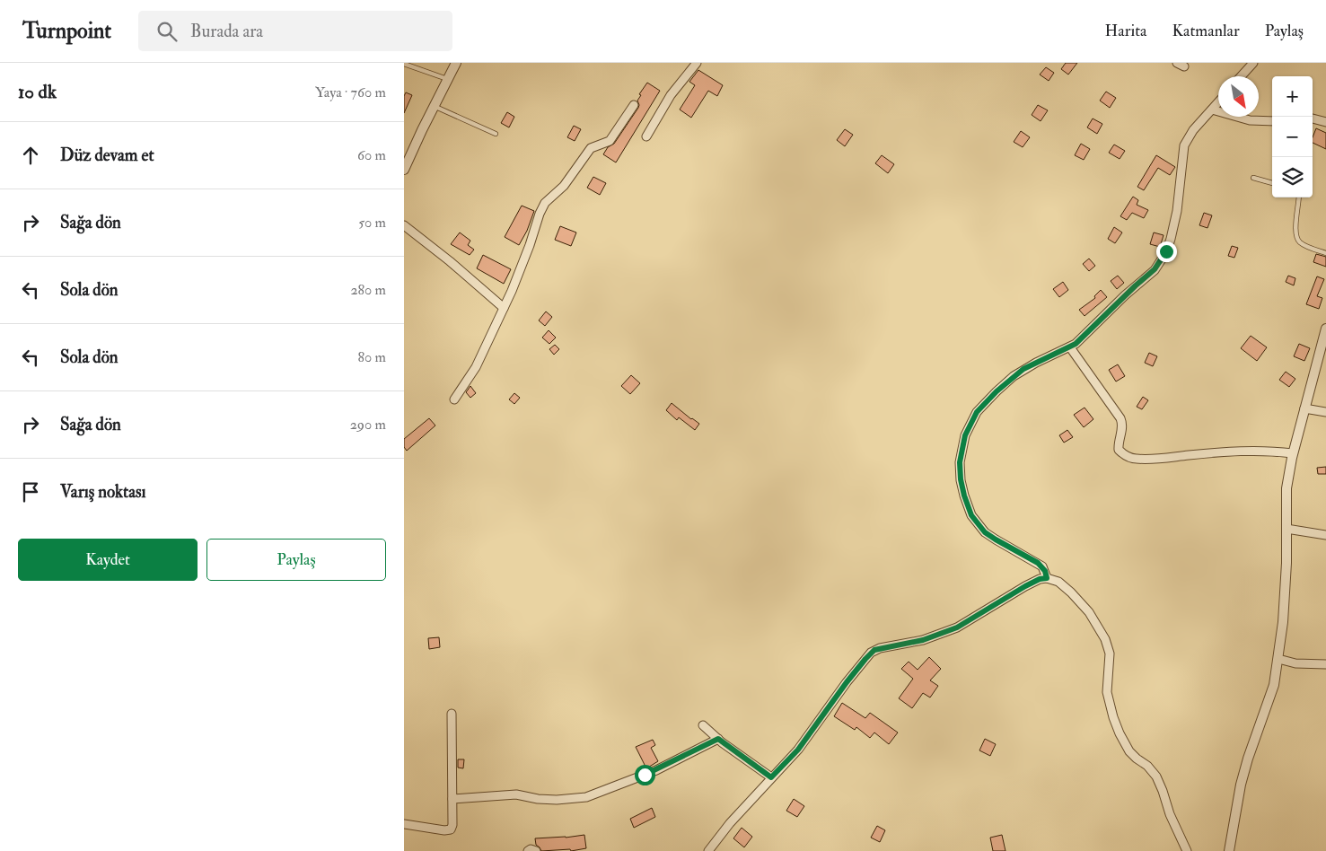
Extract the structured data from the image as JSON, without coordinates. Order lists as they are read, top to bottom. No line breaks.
{"north":"bottom right","page":{"header":"Turnpoint","search":"Burada ara","nav":["Harita","Katmanlar","Paylaş"],"heading":["10 dk","Yaya · 760 m"],"map_buttons":["+","−"],"list":[["Düz devam et","60 m"],["Sağa dön","50 m"],["Sola dön","280 m"],["Sola dön","80 m"],["Sağa dön","290 m"],"Varış noktası"],"buttons":["Kaydet","Paylaş"]}}
